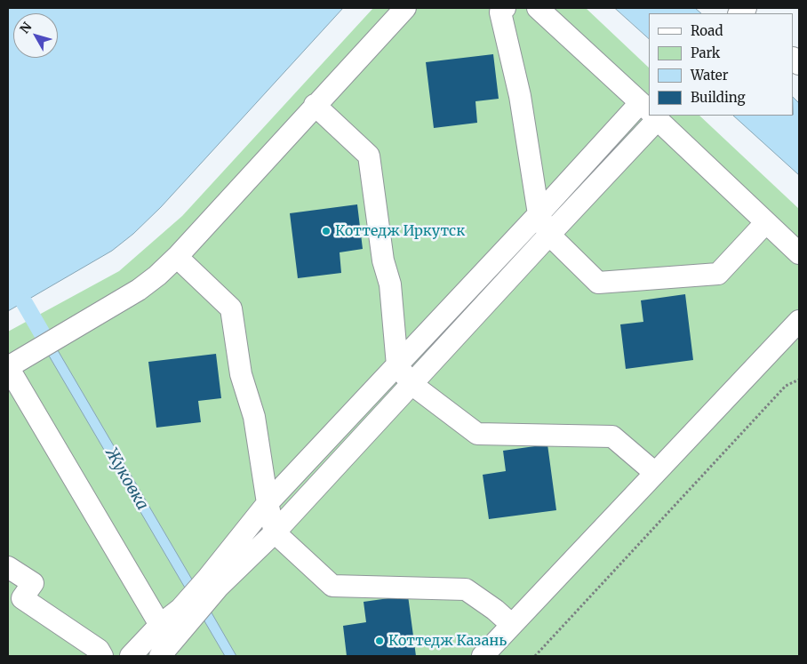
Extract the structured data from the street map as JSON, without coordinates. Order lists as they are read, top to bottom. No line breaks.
{"water":["Жуковка"],"places":["Коттедж Иркутск","Коттедж Казань"],"legend":["Road","Park","Water","Building"],"north":"top left"}
